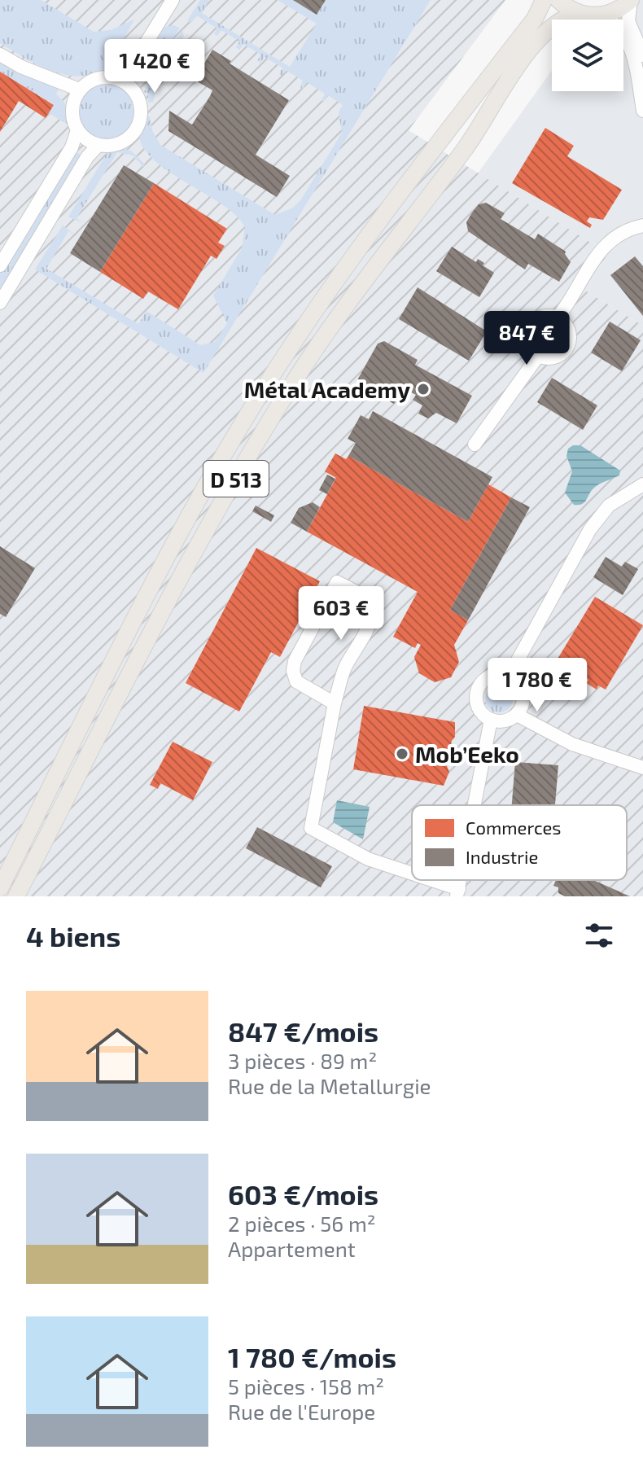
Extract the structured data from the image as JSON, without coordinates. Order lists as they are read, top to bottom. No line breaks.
{"streets":{"main road":["D 513"]},"places":["Métal Academy","Mob’Eeko"],"legend":["Commerces","Industrie"],"page":{"price":["1 420 €","847 €","603 €","1 780 €"],"heading":"4 biens","list":[{"name":"847 €/mois","note":"3 pièces · 89 m² · Rue de la Metallurgie"},{"name":"603 €/mois","note":"2 pièces · 56 m² · Appartement"},{"name":"1 780 €/mois","note":"5 pièces · 158 m² · Rue de l'Europe"}]}}
